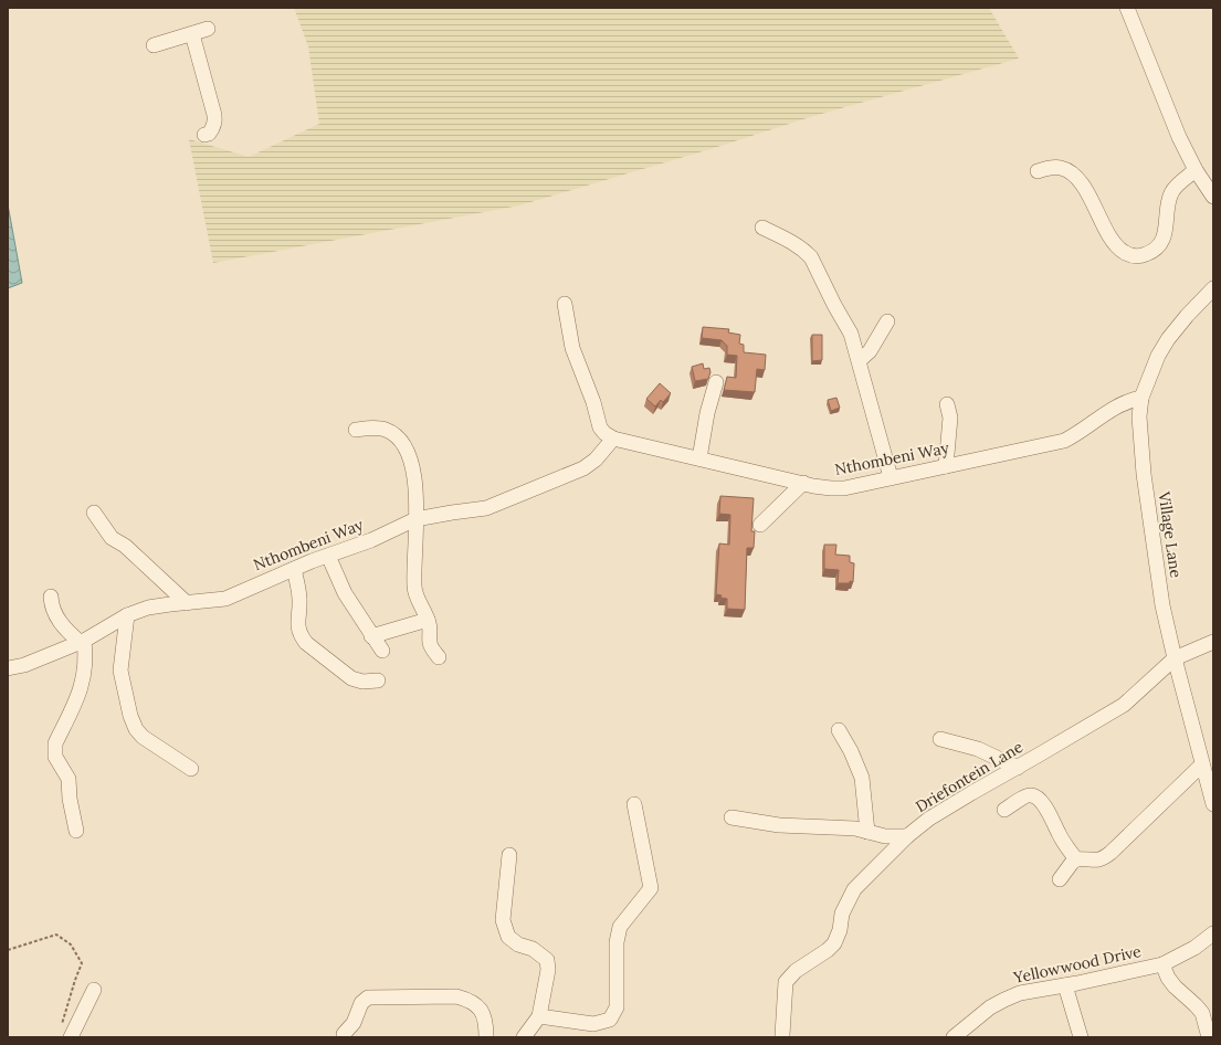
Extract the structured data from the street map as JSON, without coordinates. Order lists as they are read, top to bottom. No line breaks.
{"streets":{"street":["Nthombeni Way","Village Lane","Driefontein Lane","Yellowwood Drive"]},"crossings":[["Nthombeni Way","Village Lane"],["Village Lane","Driefontein Lane"]]}
